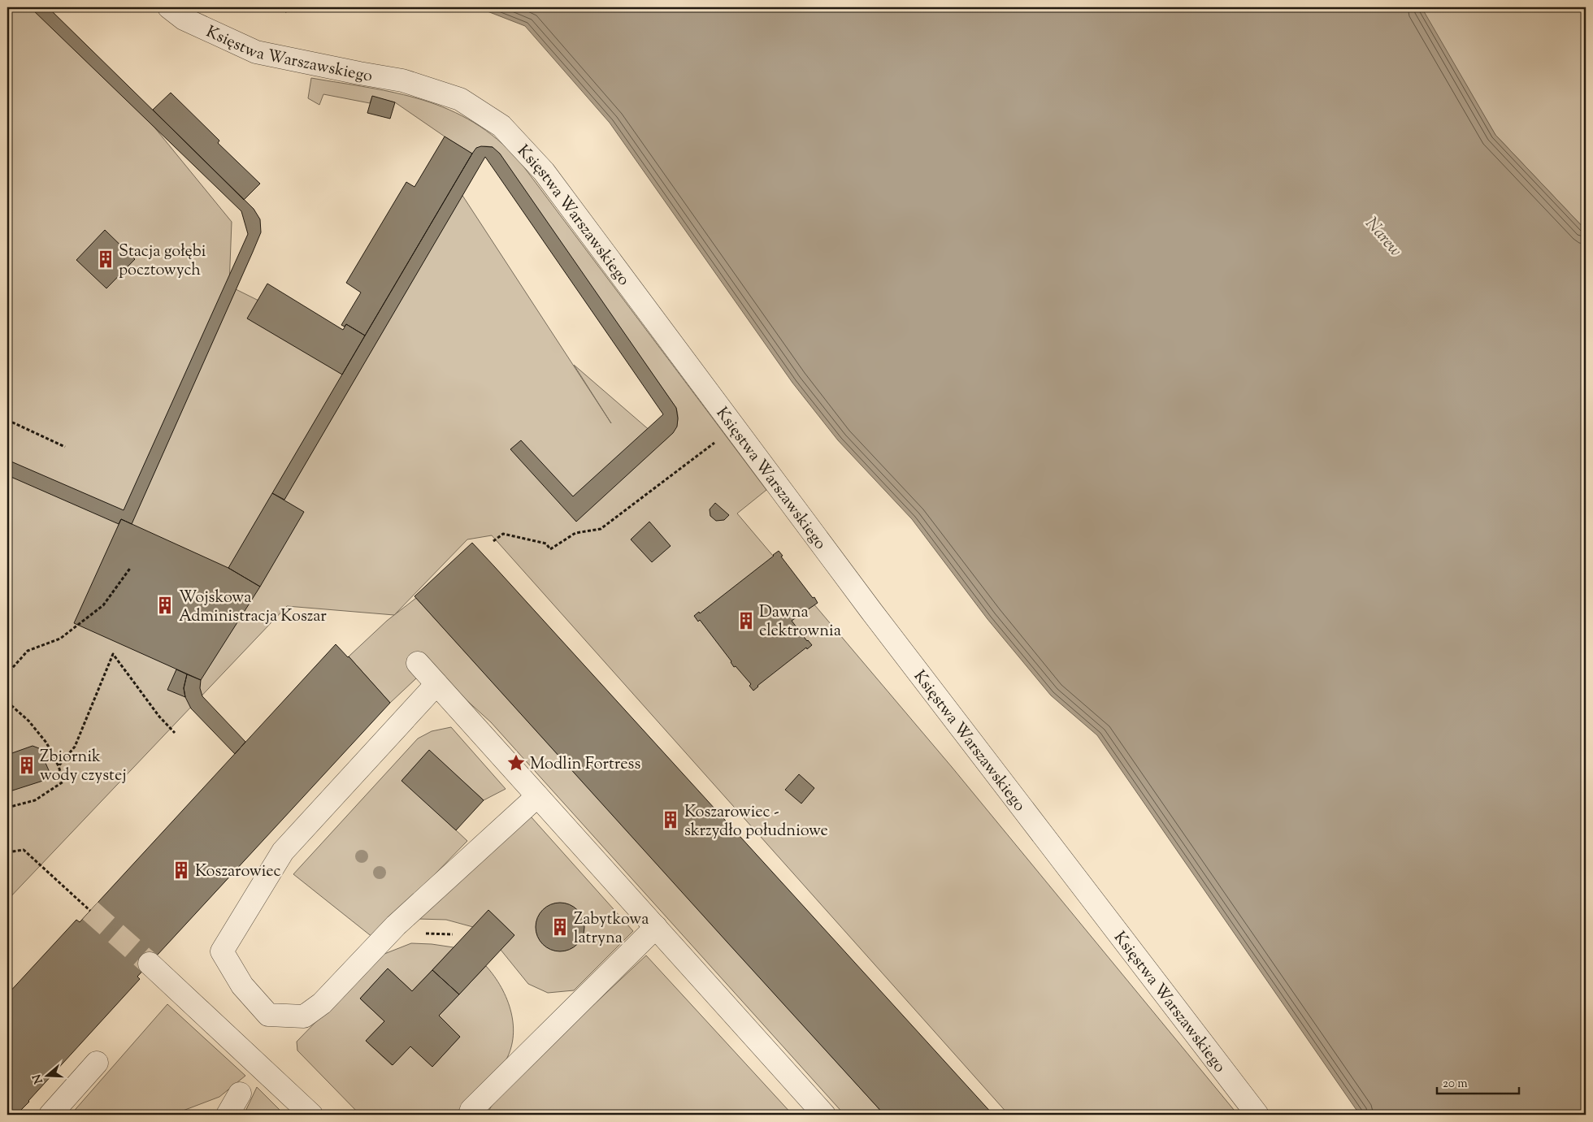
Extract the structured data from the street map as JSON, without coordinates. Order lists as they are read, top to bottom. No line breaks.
{"streets":{"street":["Księstwa Warszawskiego"]},"water":["Narew"],"places":{"building":["Stacja gołębi pocztowych","Wojskowa Administracja Koszar","Dawna elektrownia","Zbiornik wody czystej","Koszarowiec - skrzydło południowe","Koszarowiec","Zabytkowa latryna"],"place":["Modlin Fortress"]},"scale_bar":"20 m","north":"left"}
